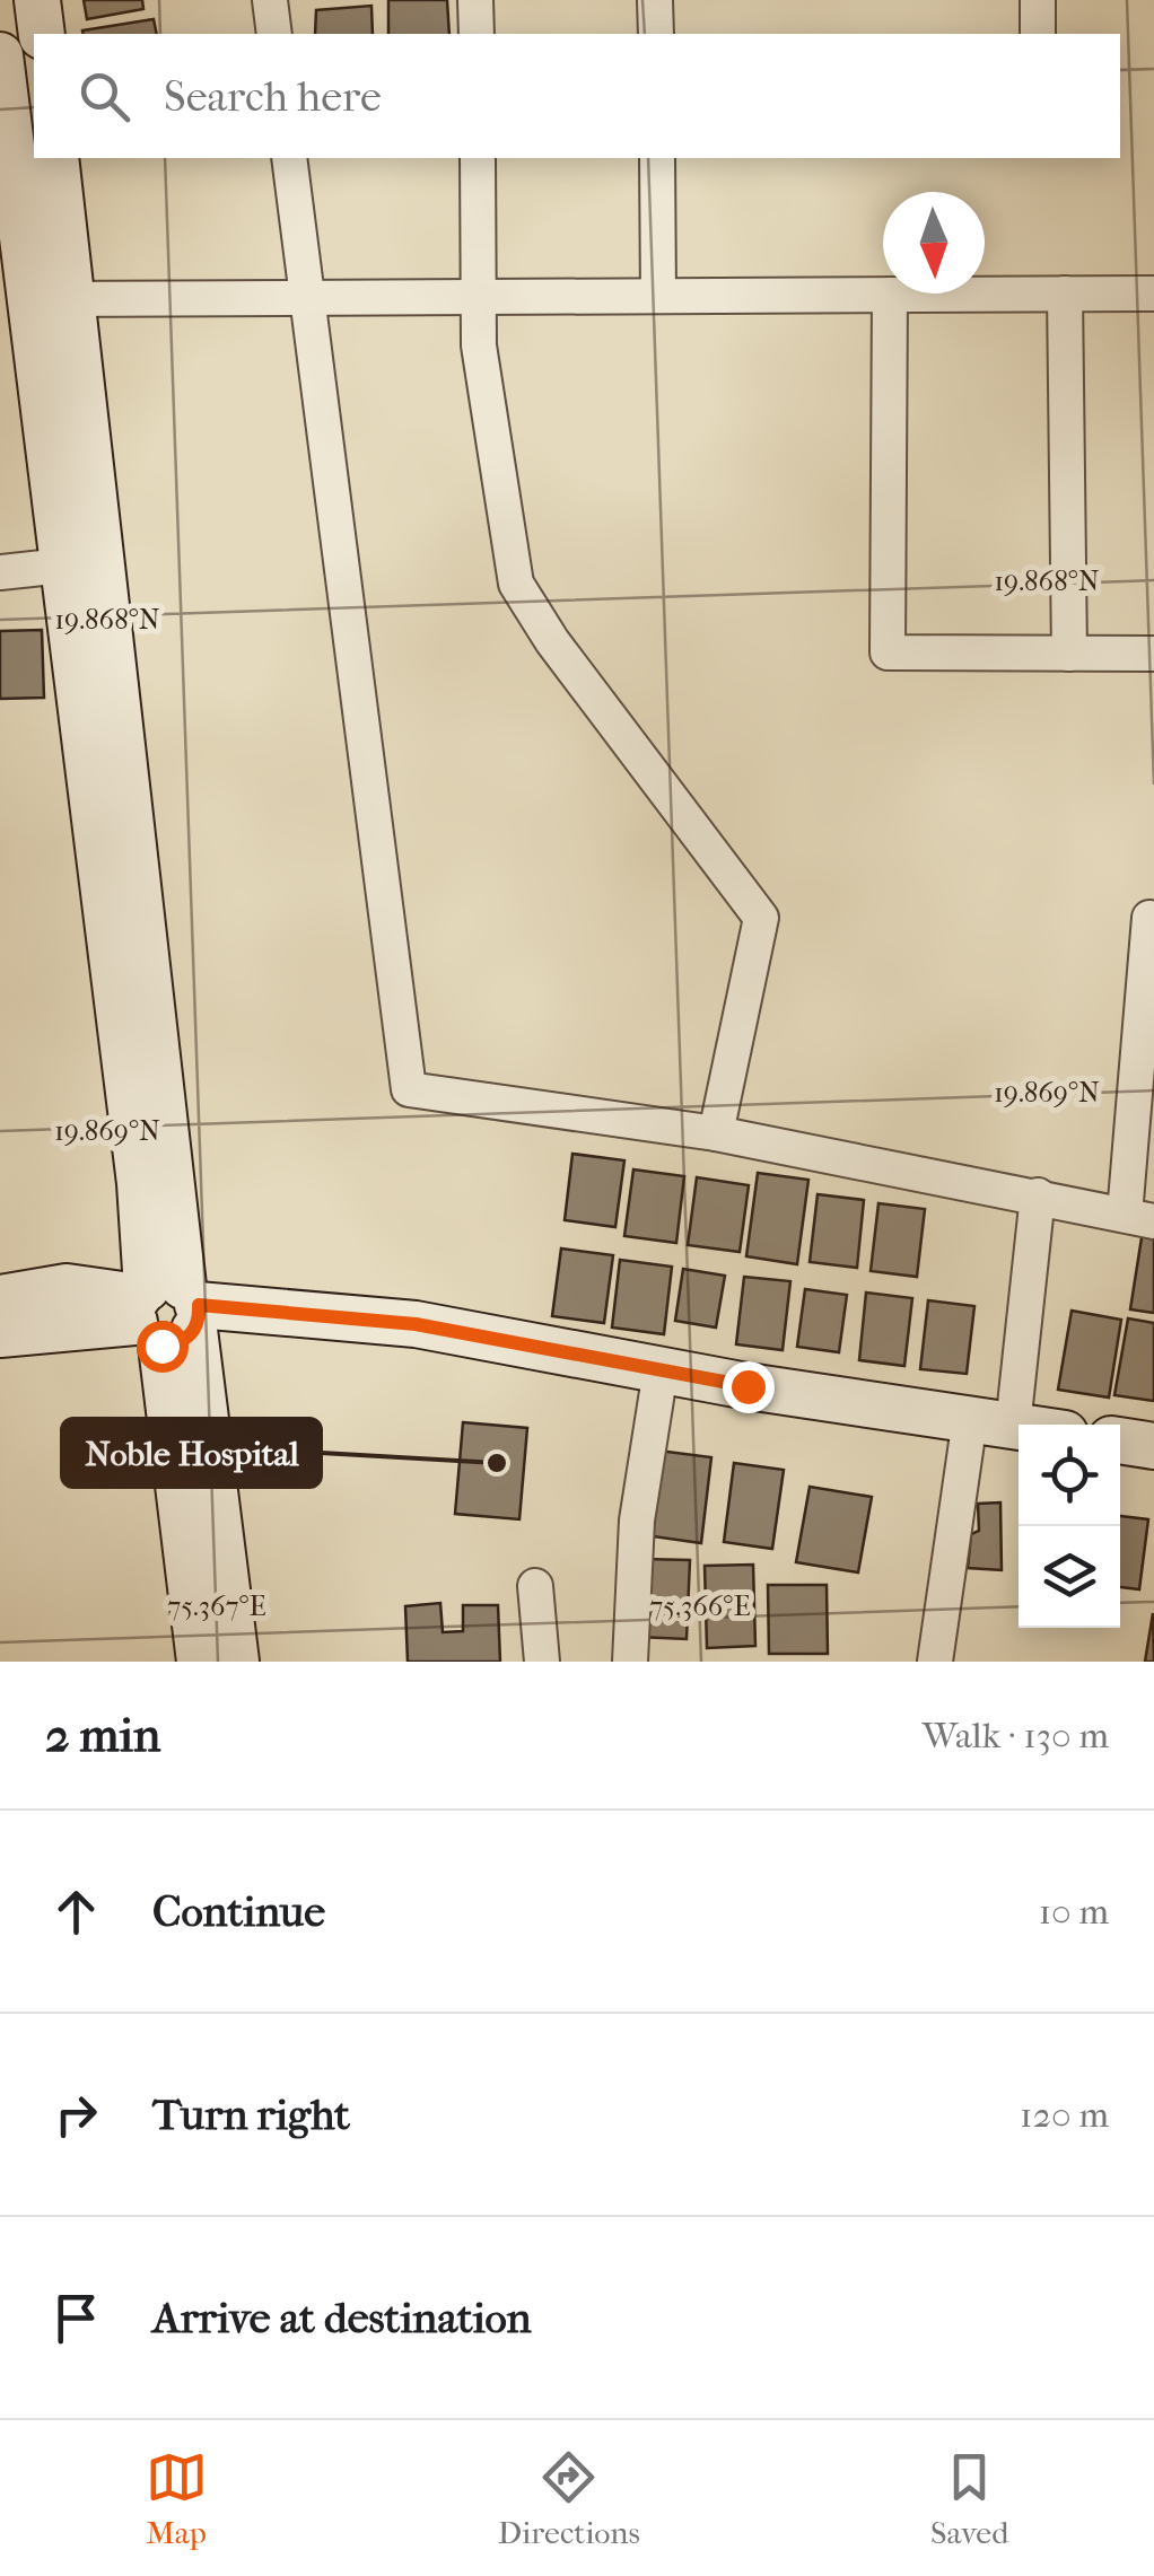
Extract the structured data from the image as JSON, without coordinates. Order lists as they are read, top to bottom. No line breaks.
{"places":["Noble Hospital"],"north":"bottom","page":{"search":"Search here","heading":["2 min","Walk · 130 m"],"list":[["Continue","10 m"],["Turn right","120 m"],"Arrive at destination"],"nav":["Map","Directions","Saved"]},"coordinates":["19.868°N","19.869°N","75.367°E","75.366°E"]}
